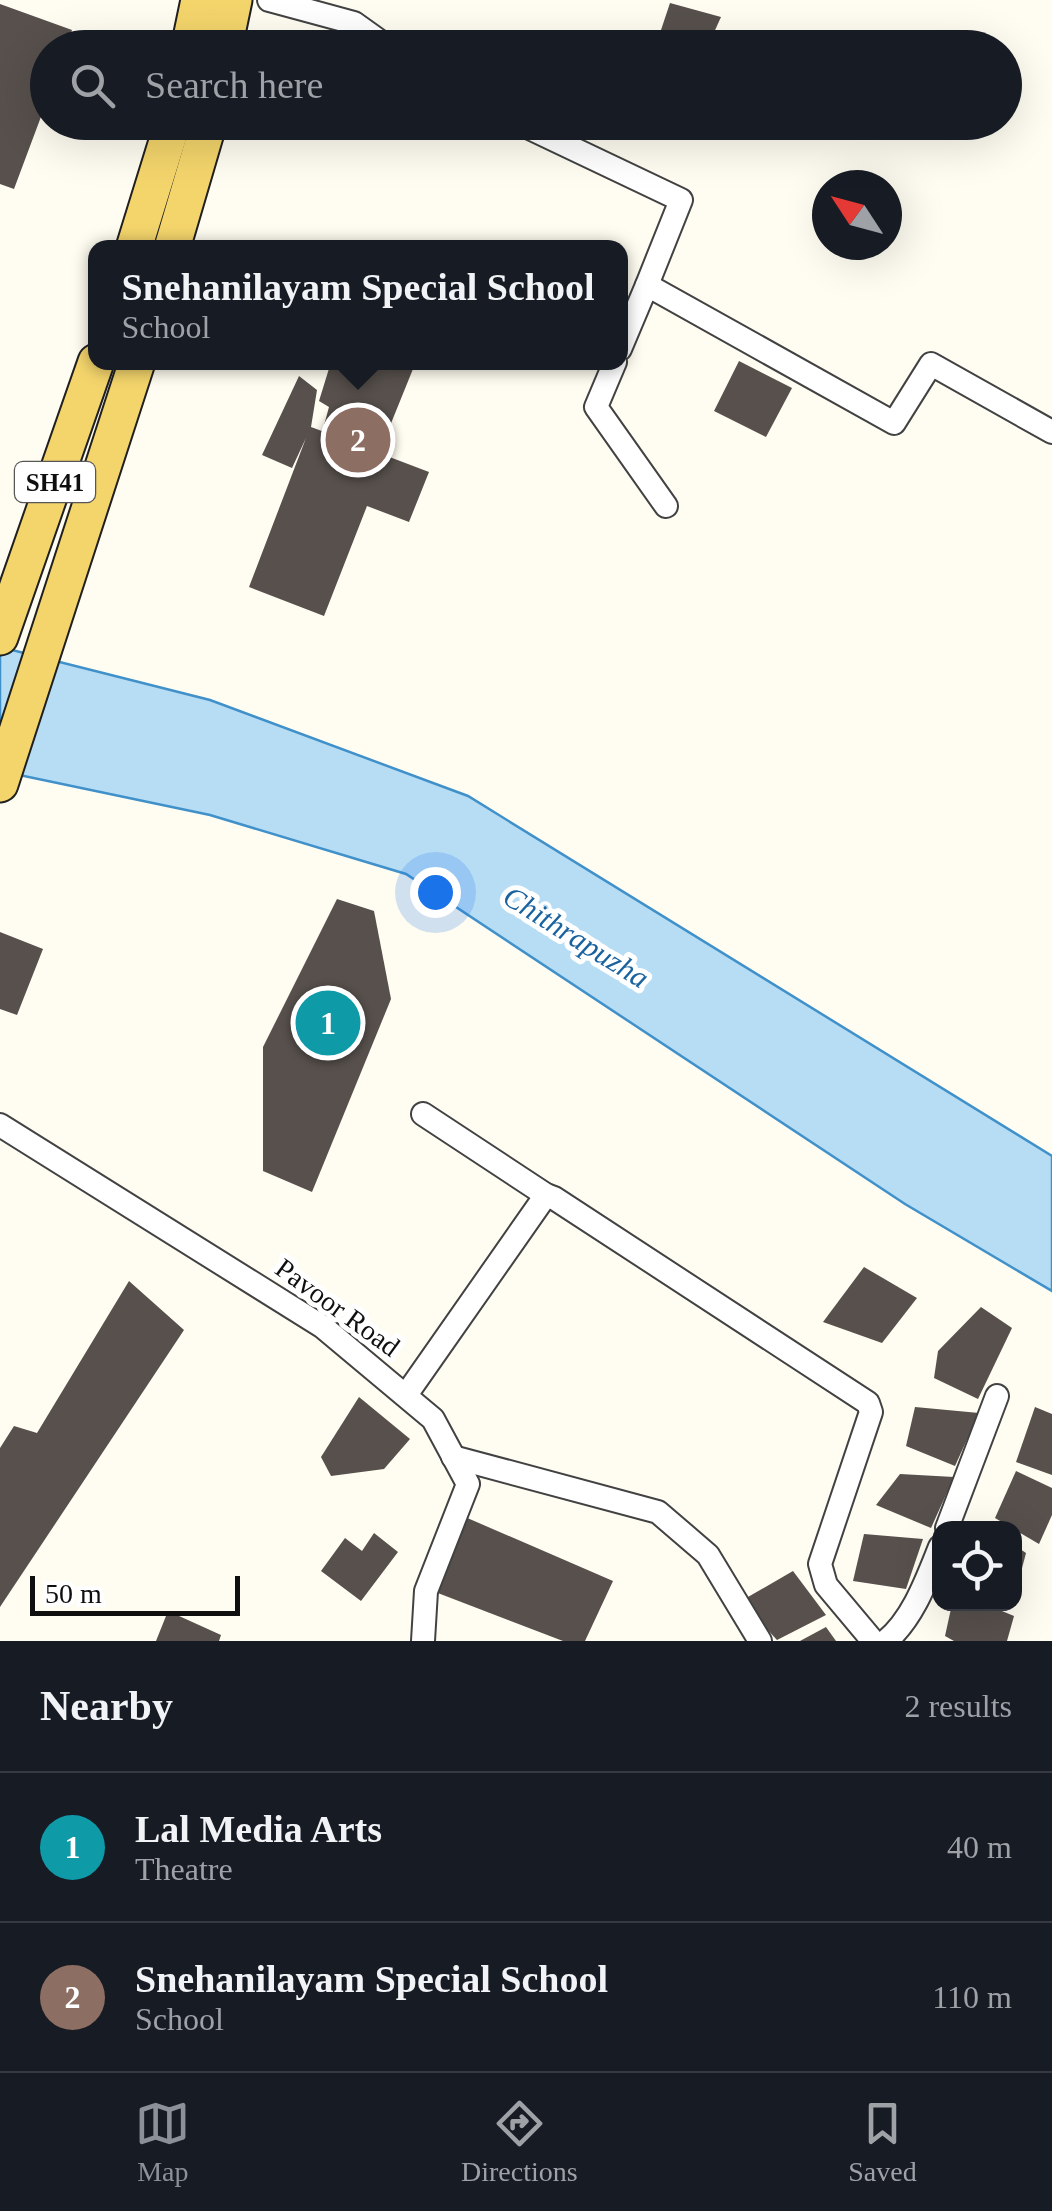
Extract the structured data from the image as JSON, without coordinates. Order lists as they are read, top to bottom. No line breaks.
{"streets":{"main road":["SH41"],"street":["Pavoor Road"]},"water":["Chithrapuzha"],"scale_bar":"50 m","north":"top left","page":{"search":"Search here","popup":["Snehanilayam Special School","School"],"pins":["2","1"],"scale":"50 m","heading":["Nearby","2 results"],"list":[{"mark":"1","name":"Lal Media Arts","note":"Theatre","value":"40 m"},{"mark":"2","name":"Snehanilayam Special School","note":"School","value":"110 m"}],"nav":["Map","Directions","Saved"]}}
